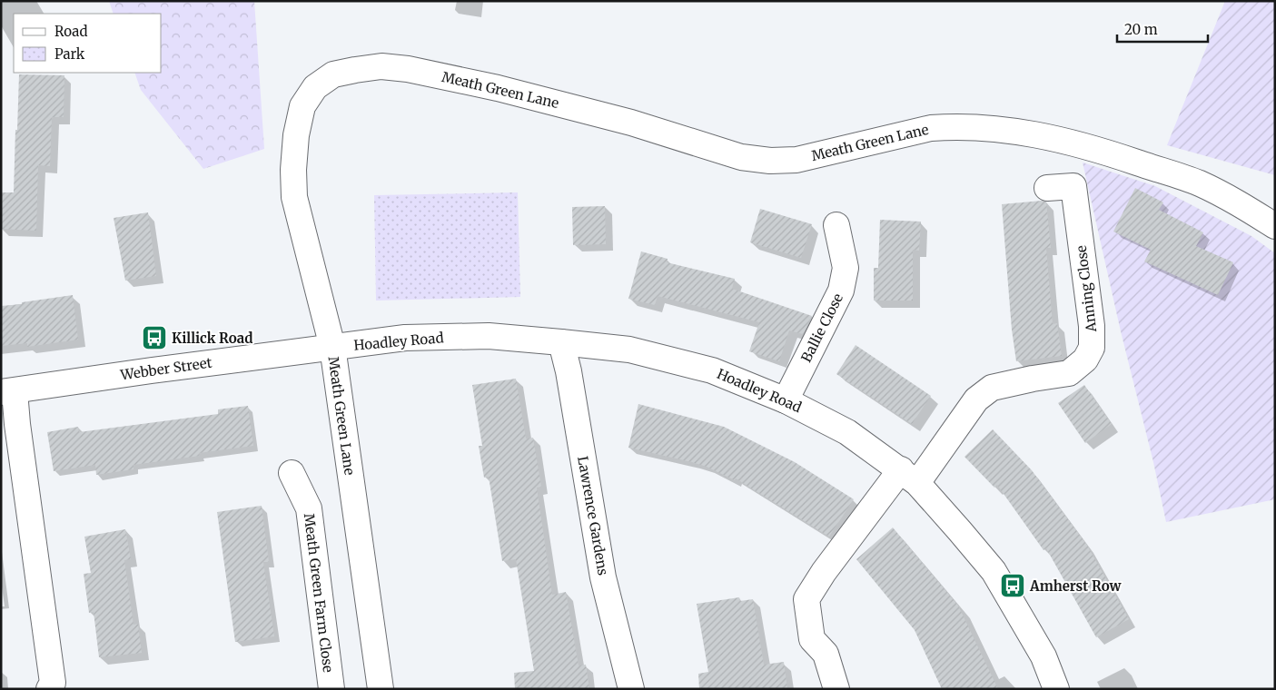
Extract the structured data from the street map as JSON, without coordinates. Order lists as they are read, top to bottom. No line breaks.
{"streets":{"street":["Meath Green Lane","Anning Close","Ballie Close","Hoadley Road","Webber Street","Lawrence Gardens","Meath Green Farm Close"]},"crossings":[["Meath Green Lane","Hoadley Road"],["Meath Green Lane","Webber Street"],["Anning Close","Hoadley Road"],["Ballie Close","Hoadley Road"],["Hoadley Road","Webber Street"],["Hoadley Road","Lawrence Gardens"]],"places":{"bus stop":["Killick Road","Amherst Row"]},"legend":["Road","Park"],"scale_bar":"20 m"}
